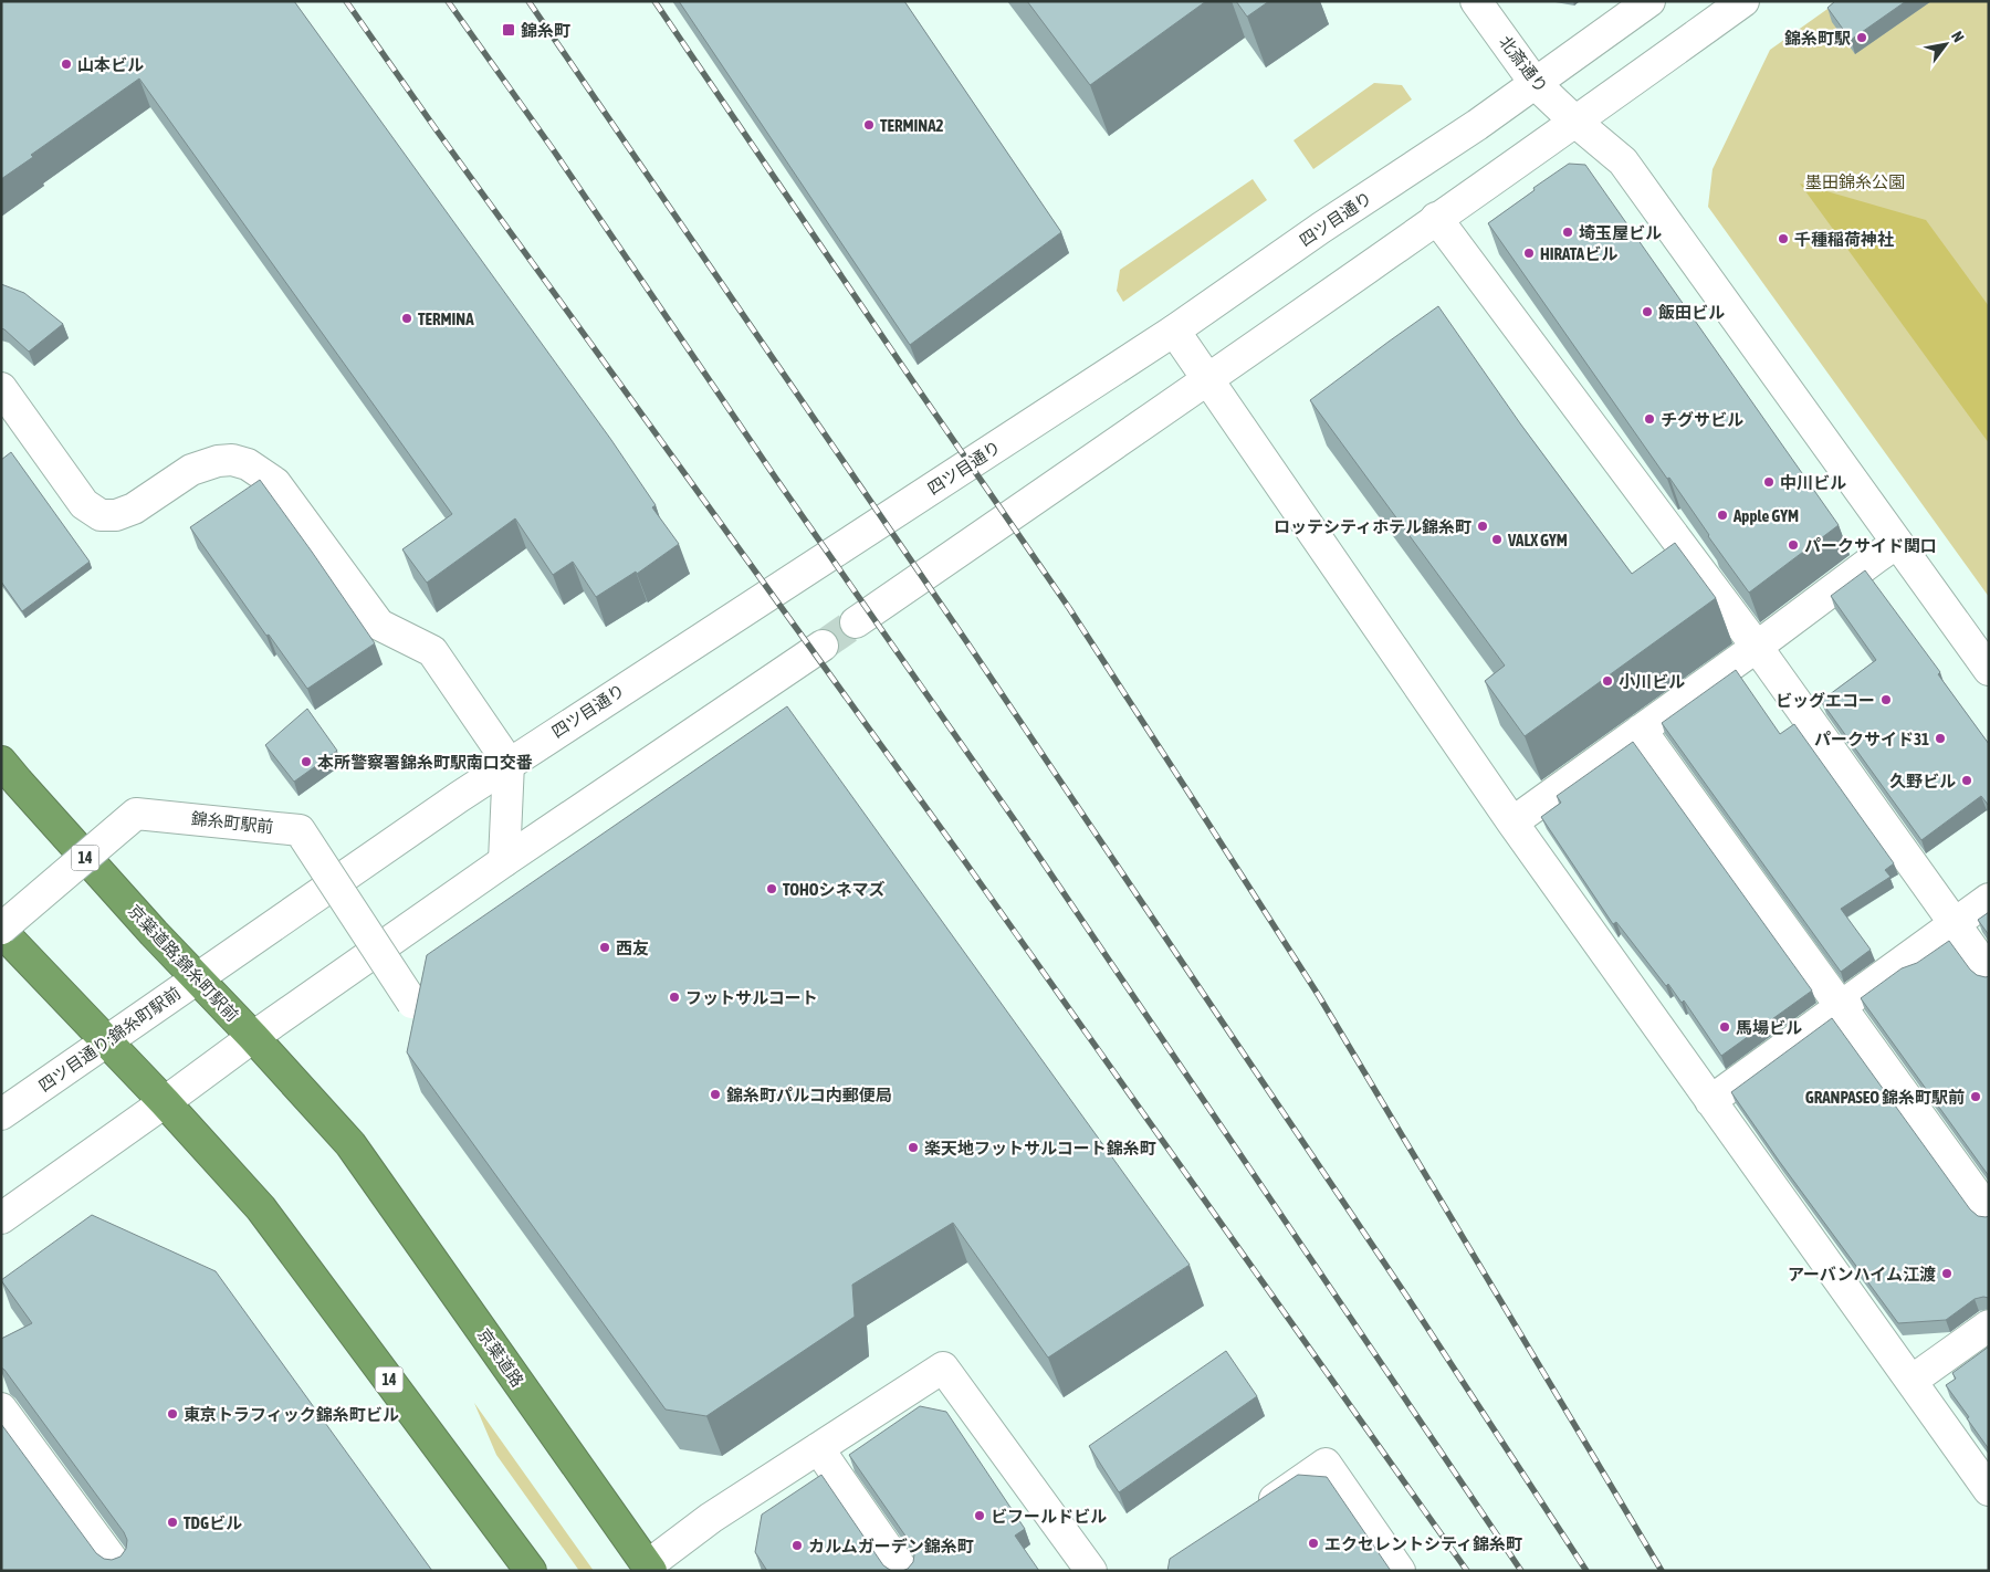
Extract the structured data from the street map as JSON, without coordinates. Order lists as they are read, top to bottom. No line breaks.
{"streets":{"highway":["14","京葉道路;錦糸町駅前","京葉道路"],"street":["北斎通り","四ツ目通り","錦糸町駅前","四ツ目通り;錦糸町駅前"]},"crossings":[["北斎通り","四ツ目通り"],["四ツ目通り","四ツ目通り;錦糸町駅前"],["錦糸町駅前","14"],["14","四ツ目通り;錦糸町駅前"],["京葉道路;錦糸町駅前","四ツ目通り;錦糸町駅前"],["京葉道路;錦糸町駅前","京葉道路"]],"parks":["墨田錦糸公園"],"places":{"transit":["錦糸町"],"other":["錦糸町駅","山本ビル","TERMINA2","埼玉屋ビル","千種稲荷神社","HIRATAビル","飯田ビル","TERMINA","チグサビル","中川ビル","Apple GYM","ロッテシティホテル錦糸町","VALX GYM","パークサイド関口","小川ビル","ビッグエコー","パークサイド31","本所警察署錦糸町駅南口交番","久野ビル","TOHOシネマズ","西友","フットサルコート","馬場ビル","錦糸町パルコ内郵便局","GRANPASEO 錦糸町駅前","楽天地フットサルコート錦糸町","アーバンハイム江渡","東京トラフィック錦糸町ビル","ビフールドビル","TDGビル","エクセレントシティ錦糸町","カルムガーデン錦糸町"]},"north":"top right"}
